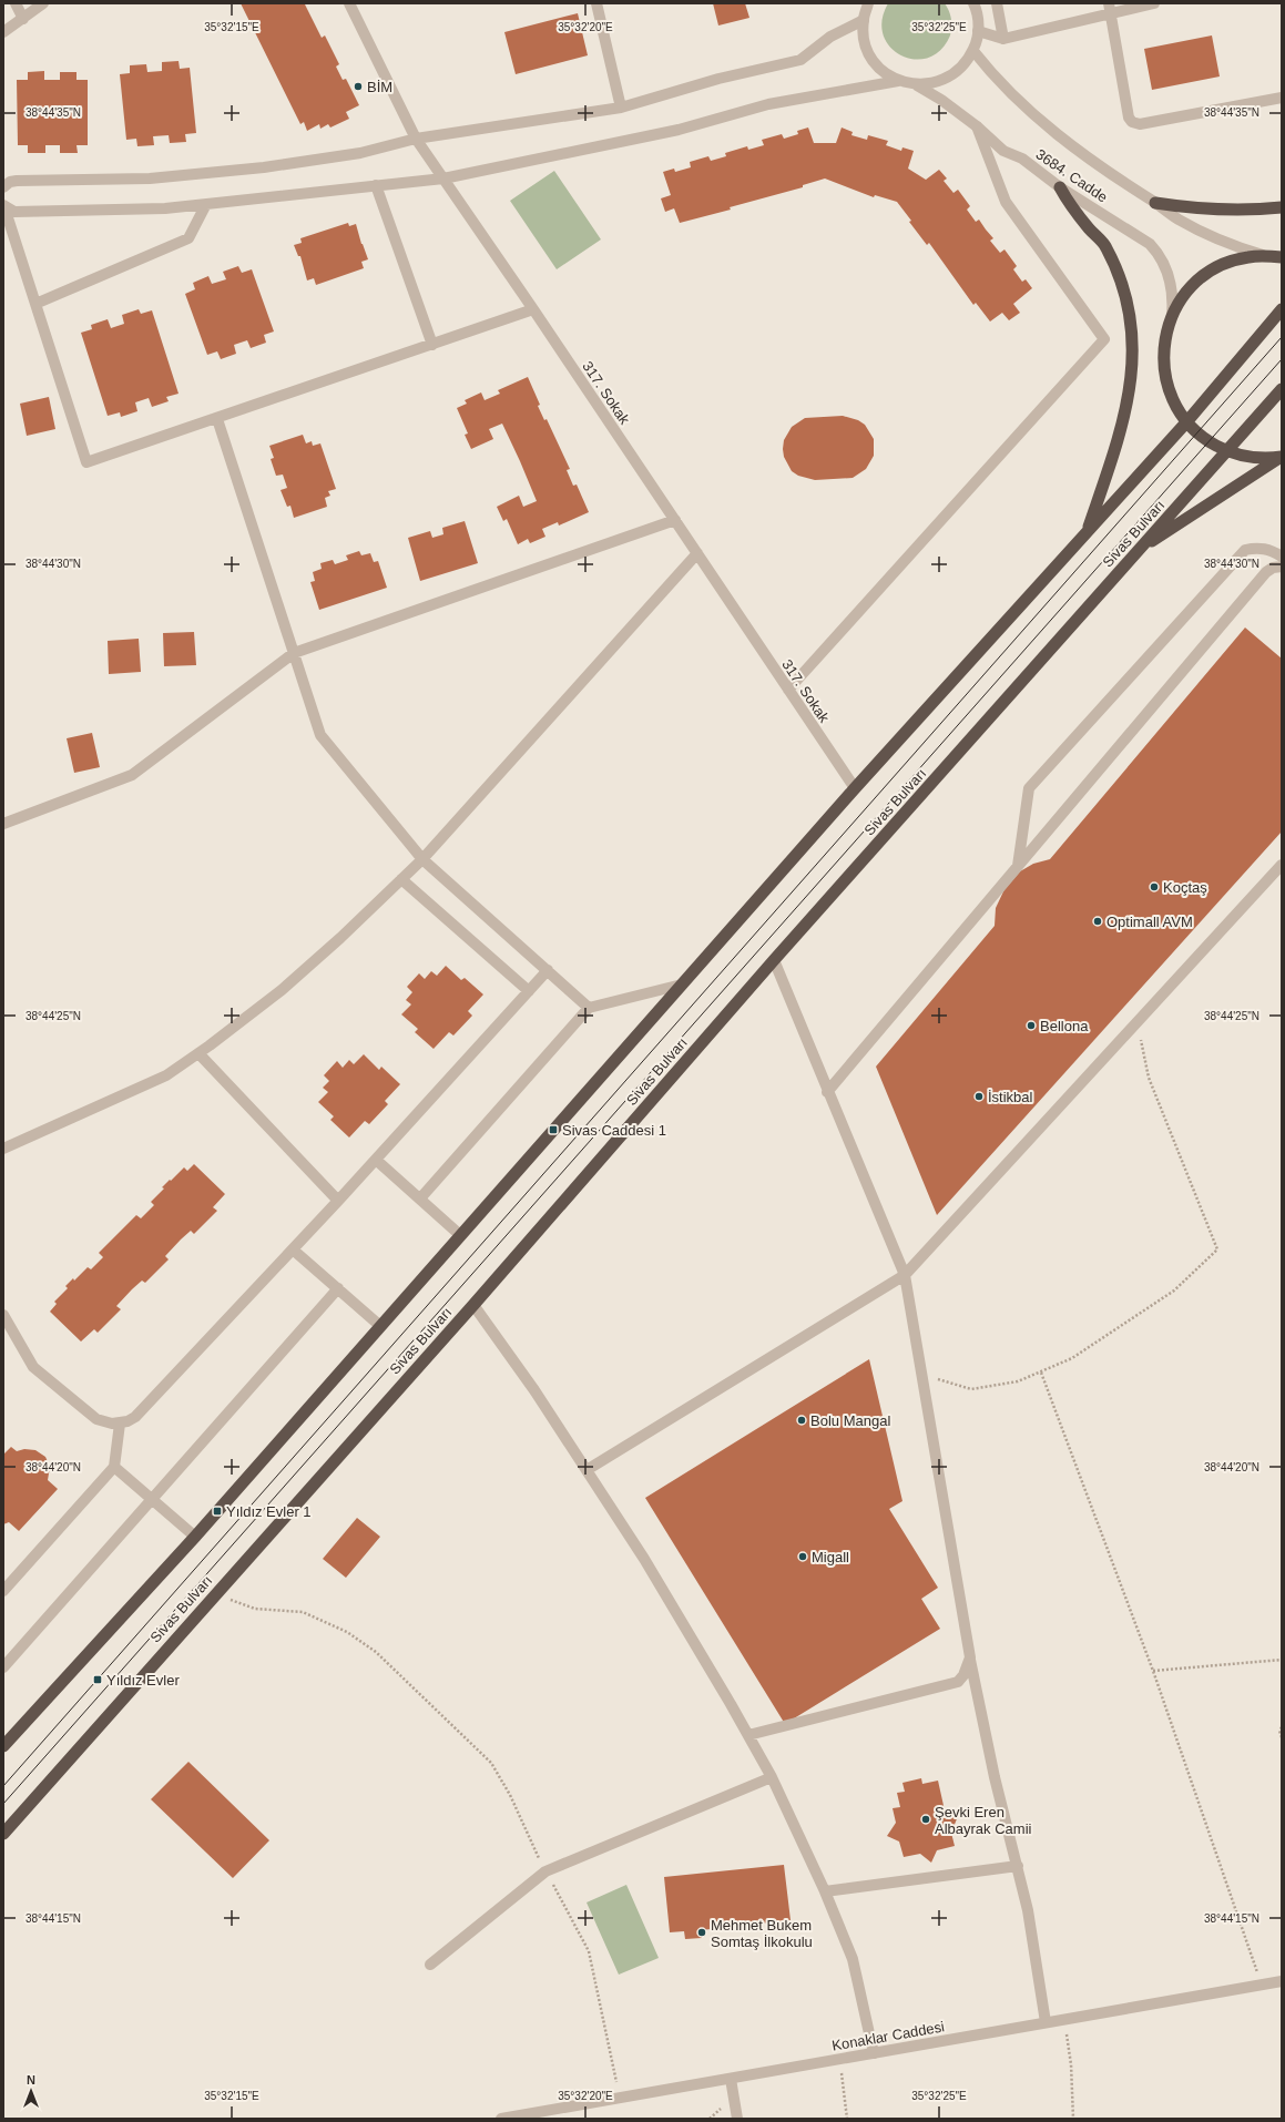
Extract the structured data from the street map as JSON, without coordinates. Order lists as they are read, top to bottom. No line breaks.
{"streets":{"highway":["Sivas Bulvarı"],"street":["3684. Cadde","317. Sokak","Konaklar Caddesi"]},"places":{"other":["BİM","Koçtaş","Optimall AVM","Bellona","İstikbal","Bolu Mangal","Migall","Şevki Eren Albayrak Camii","Mehmet Bukem Somtaş İlkokulu"],"transit":["Sivas Caddesi 1","Yıldız Evler 1","Yıldız Evler"]},"north":"top","coordinates":["35°32'15\"E","35°32'20\"E","35°32'25\"E","38°44'35\"N","38°44'30\"N","38°44'25\"N","38°44'20\"N","38°44'15\"N"]}
